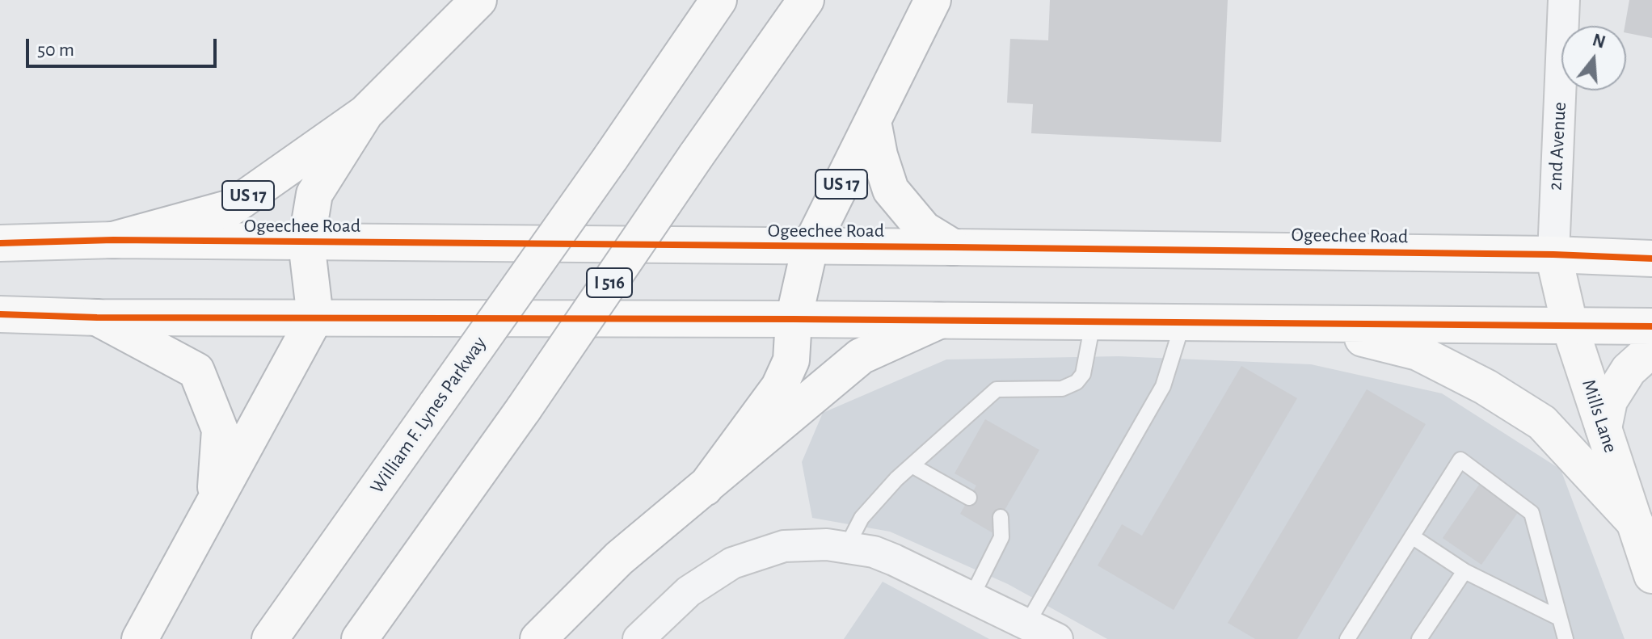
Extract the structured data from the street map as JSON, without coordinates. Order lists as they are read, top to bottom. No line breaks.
{"streets":{"main road":["US 17","Ogeechee Road","I 516","William F. Lynes Parkway","Mills Lane"],"street":["2nd Avenue"]},"crossings":[["2nd Avenue","Ogeechee Road"],["2nd Avenue","Mills Lane"],["US 17","Ogeechee Road"],["Ogeechee Road","Mills Lane"]],"scale_bar":"50 m","north":"top"}
